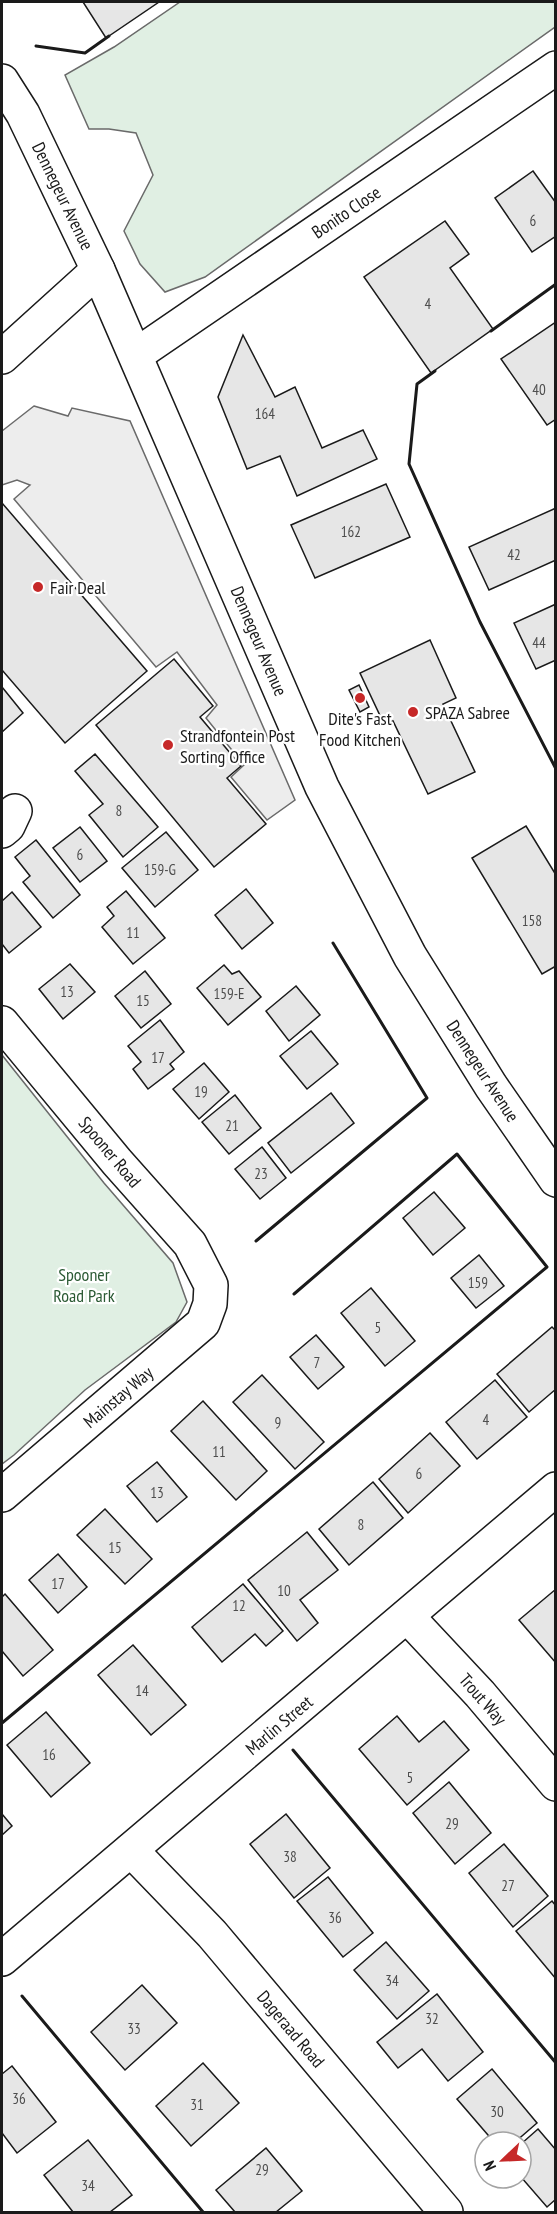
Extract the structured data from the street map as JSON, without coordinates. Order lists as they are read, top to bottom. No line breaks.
{"streets":{"street":["Dennegeur Avenue","Bonito Close","Spooner Road","Mainstay Way","Trout Way","Marlin Street","Dageraad Road"]},"crossings":[["Dennegeur Avenue","Bonito Close"],["Spooner Road","Mainstay Way"],["Trout Way","Marlin Street"],["Marlin Street","Dageraad Road"]],"parks":["Spooner Road Park"],"places":["Fair Deal","Dite's Fast Food Kitchen","SPAZA Sabree","Strandfontein Post Sorting Office"],"house_numbers":["6","4","40","164","162","42","44","8","6","159-G","158","11","13","159-E","15","17","19","21","23","159","5","7","4","9","11","6","13","8","15","17","10","12","14","16","5","29","38","27","36","34","32","33","36","31","30","29","34"],"north":"bottom left"}
